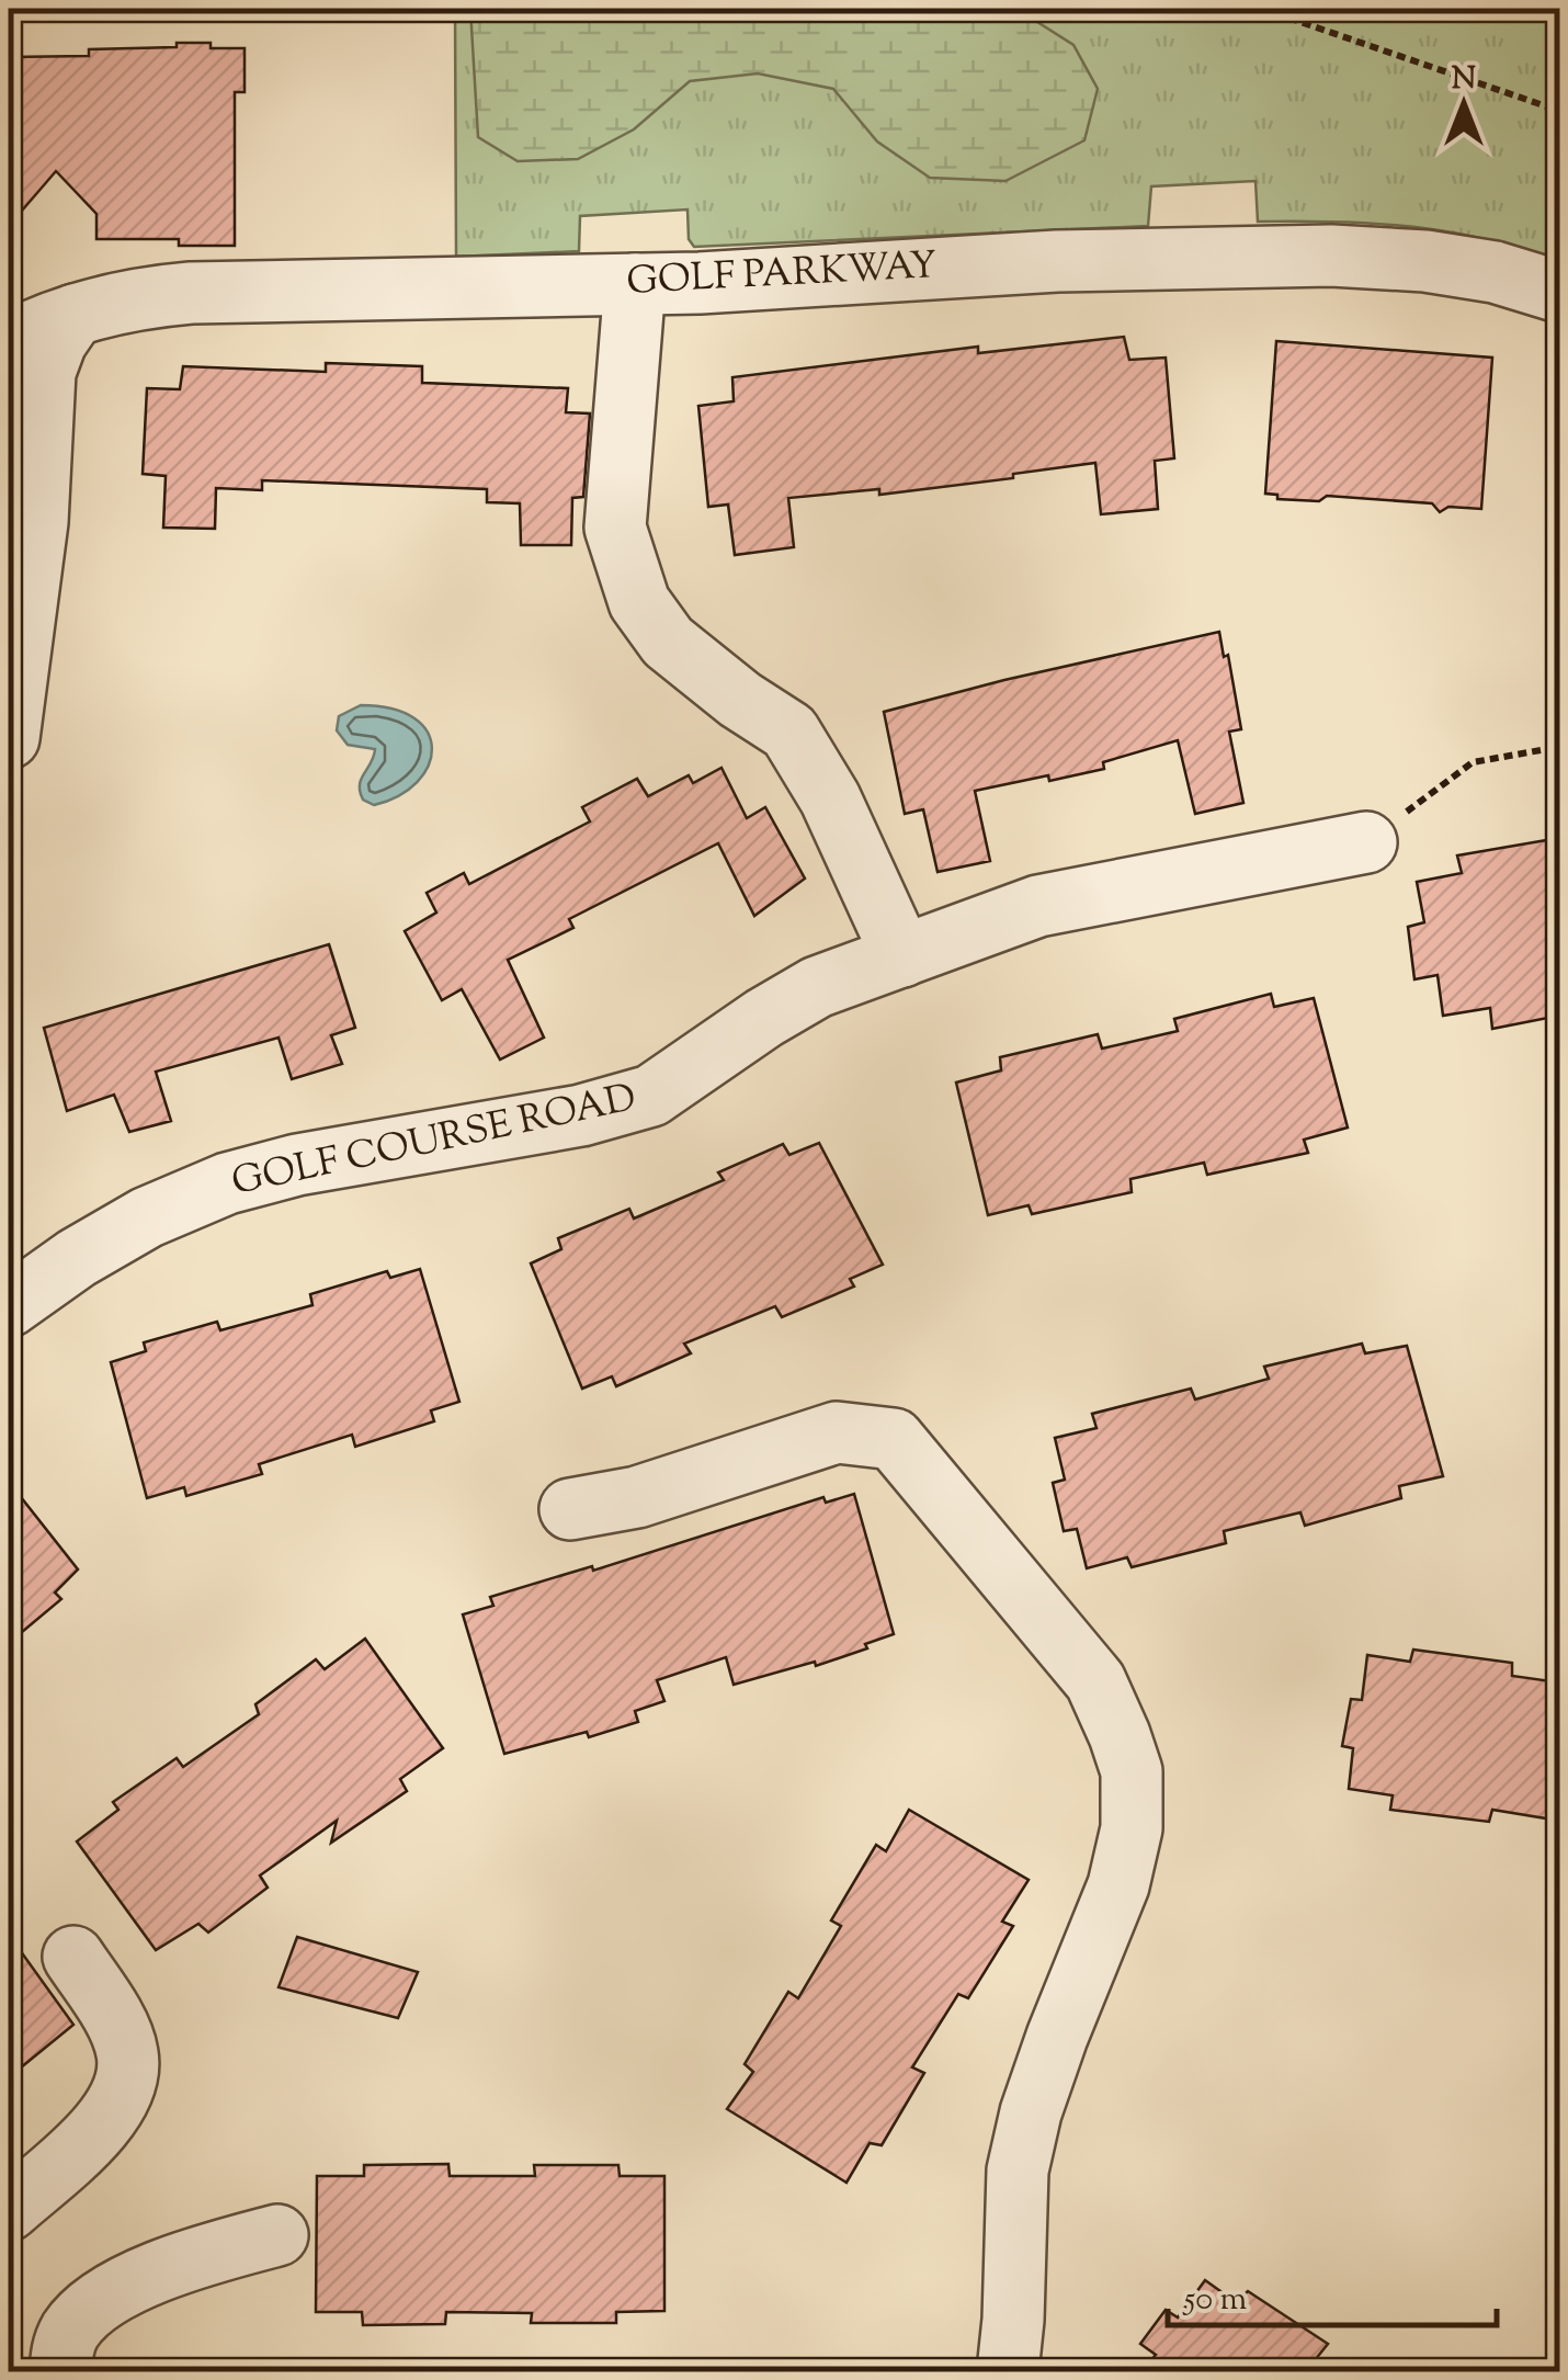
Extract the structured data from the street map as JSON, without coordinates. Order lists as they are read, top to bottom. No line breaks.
{"streets":{"street":["GOLF PARKWAY","GOLF COURSE ROAD"]},"scale_bar":"50 m","north":"top"}
